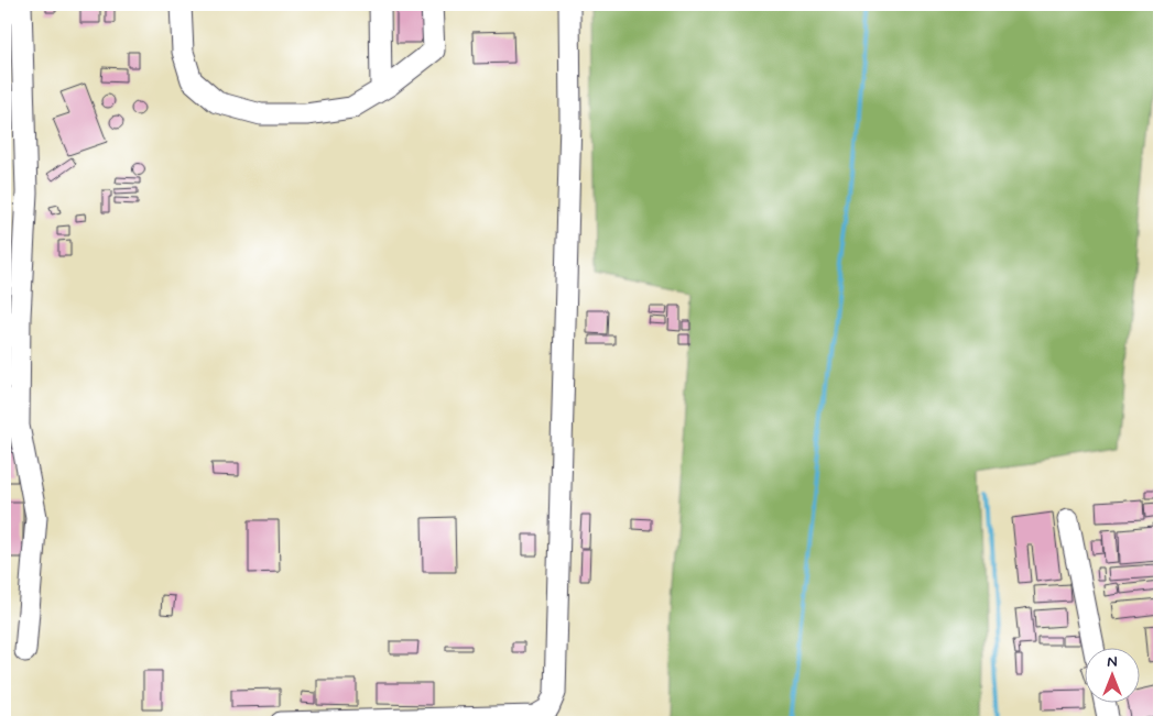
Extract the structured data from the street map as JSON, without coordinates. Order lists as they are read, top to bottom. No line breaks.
{"north":"top"}
